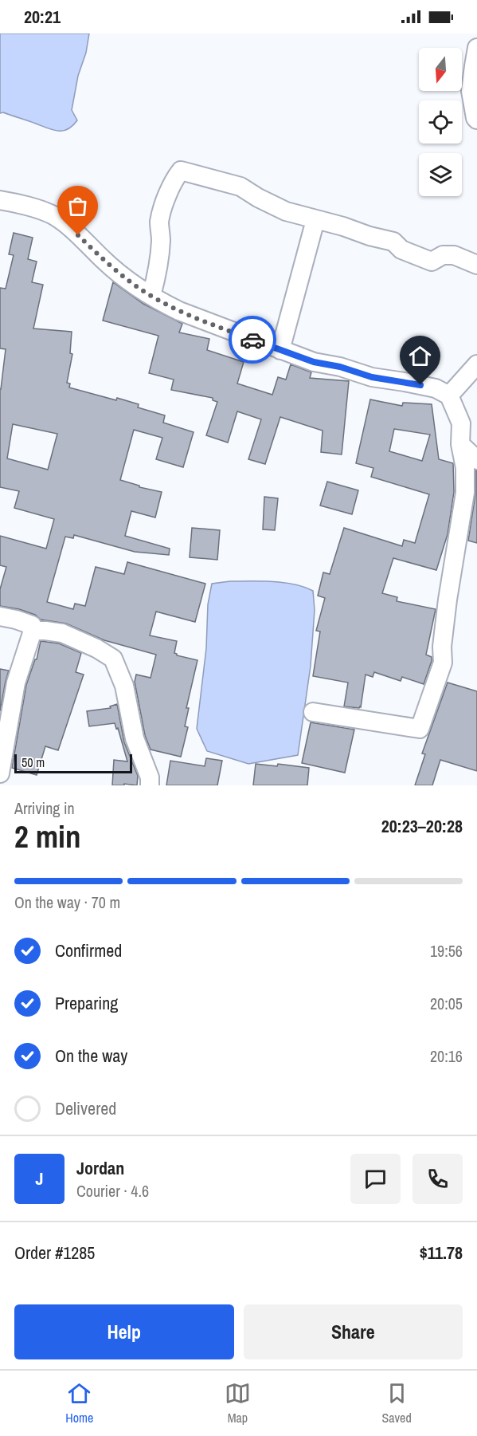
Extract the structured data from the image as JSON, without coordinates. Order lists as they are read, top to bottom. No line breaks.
{"scale_bar":"50 m","north":"bottom","page":{"status":"20:21","scale":"50 m","heading":["2 min","Arriving in","20:23–20:28"],"panel":["Jordan","Courier · 4.6","Order #1285","$11.78"],"bar":"On the way · 70 m","list":[["Confirmed","19:56"],["Preparing","20:05"],["On the way","20:16"],"Delivered"],"round":"J","buttons":["Help","Share"],"tabs":["Home","Map","Saved"]}}
